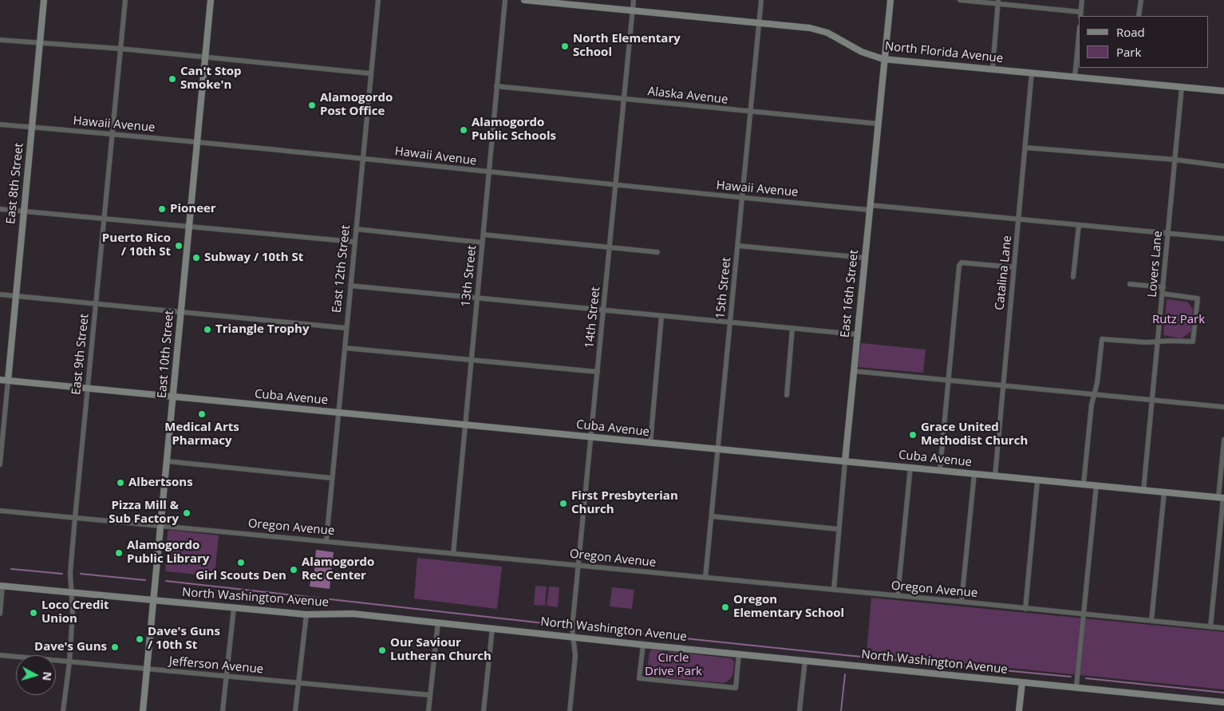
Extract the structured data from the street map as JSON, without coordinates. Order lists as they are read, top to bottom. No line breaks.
{"streets":{"main road":["North Florida Avenue","East 8th Street","East 16th Street","East 10th Street","Cuba Avenue","North Washington Avenue"],"street":["Alaska Avenue","Hawaii Avenue","Lovers Lane","East 12th Street","Catalina Lane","13th Street","15th Street","14th Street","East 9th Street","Oregon Avenue","Jefferson Avenue"]},"crossings":[["North Florida Avenue","Lovers Lane"],["North Florida Avenue","Catalina Lane"],["North Florida Avenue","15th Street"],["North Florida Avenue","East 16th Street"],["North Florida Avenue","14th Street"],["Alaska Avenue","13th Street"],["Alaska Avenue","15th Street"],["Alaska Avenue","East 16th Street"],["Alaska Avenue","14th Street"],["Hawaii Avenue","East 8th Street"],["Hawaii Avenue","Lovers Lane"],["Hawaii Avenue","East 12th Street"],["Hawaii Avenue","Catalina Lane"],["Hawaii Avenue","13th Street"],["Hawaii Avenue","15th Street"],["Hawaii Avenue","East 16th Street"],["Hawaii Avenue","14th Street"],["Hawaii Avenue","East 9th Street"],["Hawaii Avenue","East 10th Street"],["East 8th Street","Cuba Avenue"],["Lovers Lane","Cuba Avenue"],["East 12th Street","Cuba Avenue"],["East 12th Street","Oregon Avenue"],["Catalina Lane","Cuba Avenue"],["13th Street","Cuba Avenue"],["13th Street","Oregon Avenue"],["15th Street","Cuba Avenue"],["15th Street","Oregon Avenue"],["East 16th Street","Cuba Avenue"],["East 16th Street","Oregon Avenue"],["14th Street","Cuba Avenue"],["14th Street","Oregon Avenue"],["14th Street","North Washington Avenue"],["East 9th Street","Cuba Avenue"],["East 9th Street","Oregon Avenue"],["East 9th Street","North Washington Avenue"],["East 9th Street","Jefferson Avenue"],["East 10th Street","Cuba Avenue"],["East 10th Street","Oregon Avenue"],["East 10th Street","North Washington Avenue"],["East 10th Street","Jefferson Avenue"]],"parks":["Rutz Park","Circle Drive Park"],"places":["North Elementary School","Can't Stop Smoke'n","Alamogordo Post Office","Alamogordo Public Schools","Pioneer","Puerto Rico / 10th St","Subway / 10th St","Triangle Trophy","Medical Arts Pharmacy","Grace United Methodist Church","Albertsons","First Presbyterian Church","Pizza Mill & Sub Factory","Alamogordo Public Library","Girl Scouts Den","Alamogordo Rec Center","Oregon Elementary School","Loco Credit Union","Dave's Guns / 10th St","Dave's Guns","Our Saviour Lutheran Church"],"legend":["Road","Park"],"north":"right"}
